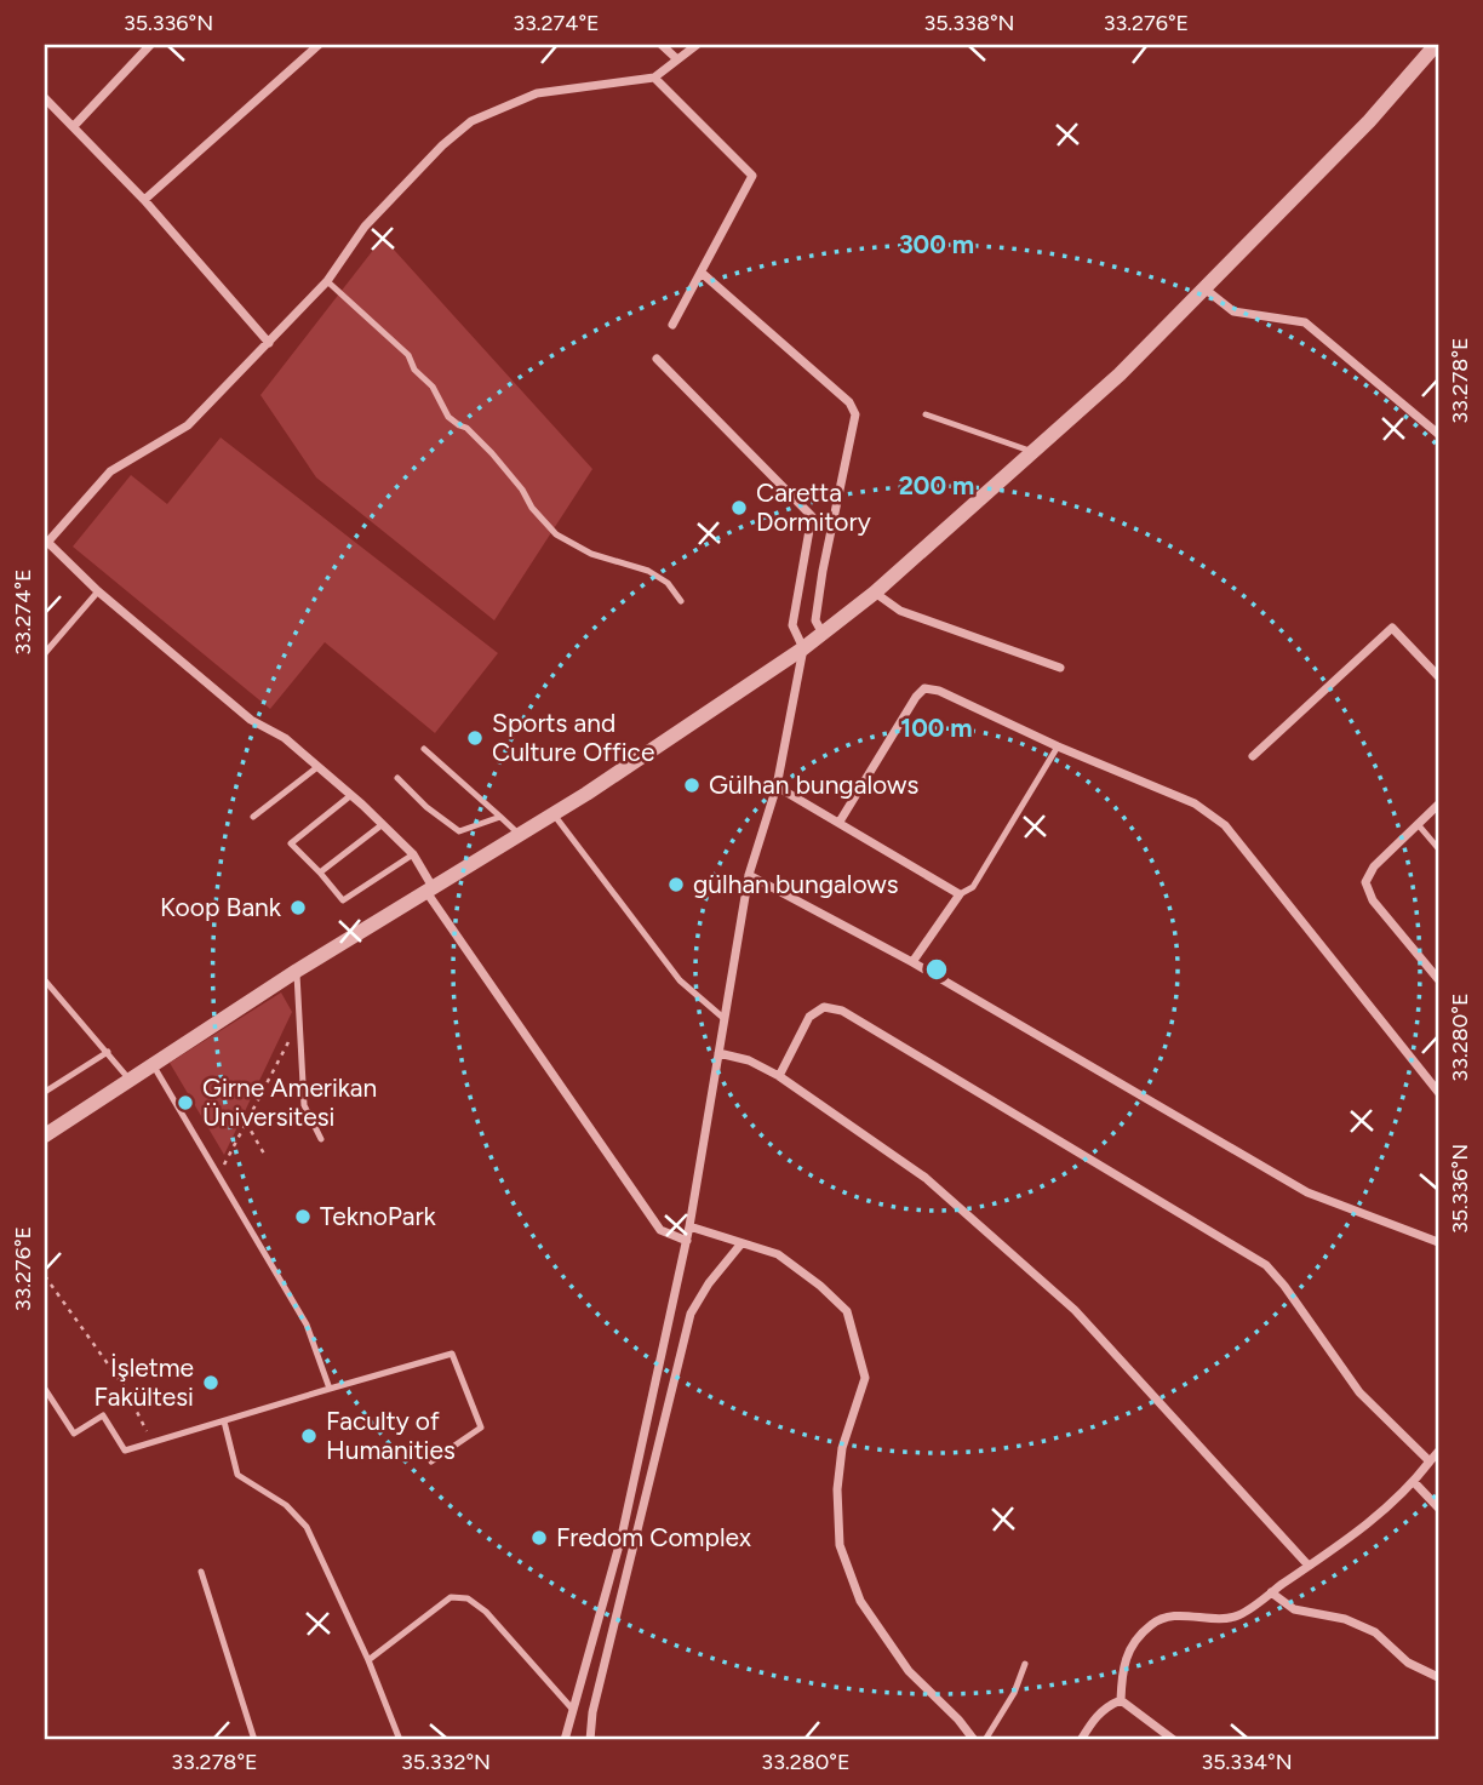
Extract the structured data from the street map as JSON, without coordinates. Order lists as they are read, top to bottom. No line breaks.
{"places":["Caretta Dormitory","Sports and Culture Office","Gülhan bungalows","gülhan bungalows","Koop Bank","Girne Amerikan Üniversitesi","TeknoPark","İşletme Fakültesi","Faculty of Humanities","Fredom Complex"],"coordinates":["35.336°N","33.274°E","35.338°N","33.276°E","33.278°E","33.280°E","35.332°N","35.334°N"],"rings":["300 m","200 m","100 m"]}
